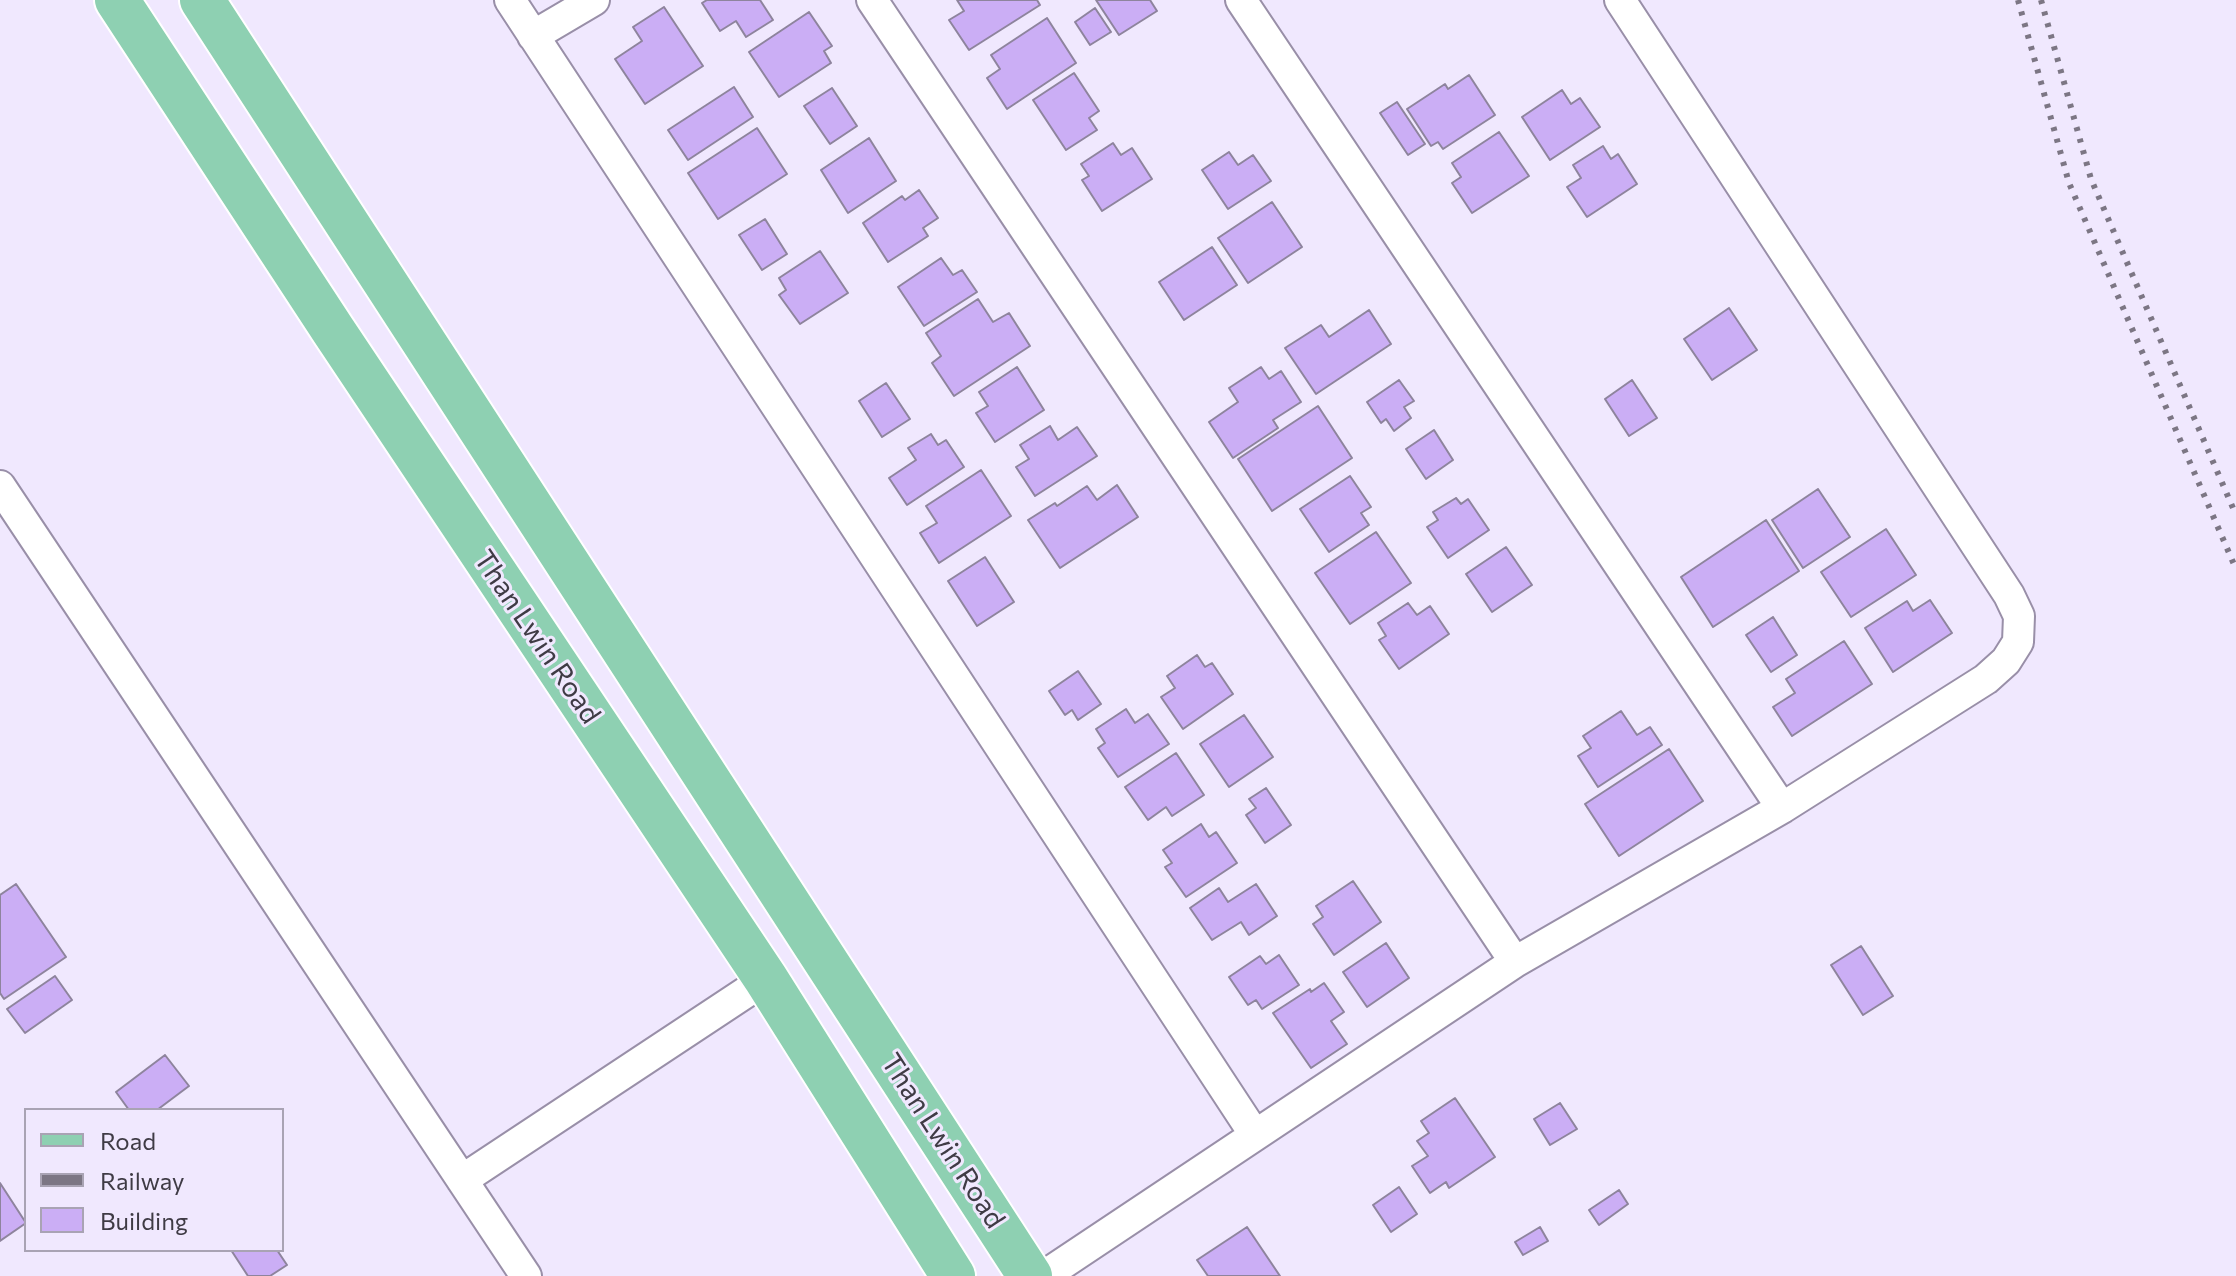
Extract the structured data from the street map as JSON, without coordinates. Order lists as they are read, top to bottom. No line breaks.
{"streets":{"main road":["Than Lwin Road"]},"legend":["Road","Railway","Building"]}
